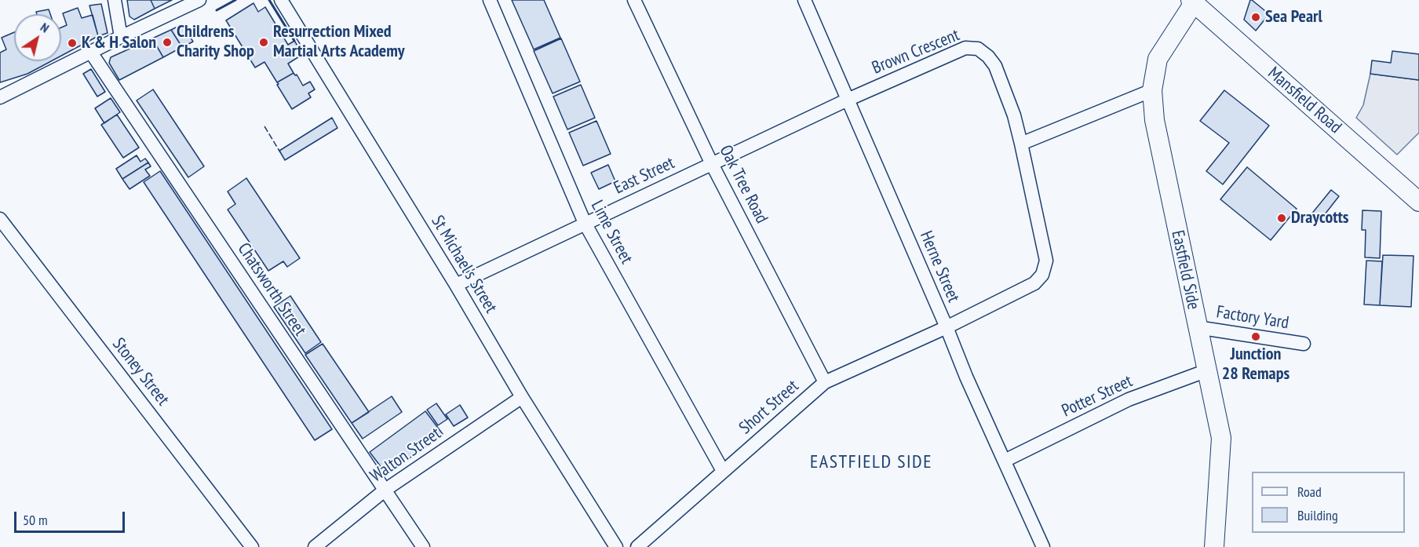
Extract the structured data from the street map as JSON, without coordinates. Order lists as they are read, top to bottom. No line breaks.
{"streets":{"street":["Brown Crescent","Mansfield Road","East Street","Oak Tree Road","Lime Street","St Michael's Street","Herne Street","Eastfield Side","Chatsworth Street","Factory Yard","Stoney Street","Potter Street","Short Street","Walton Street"]},"crossings":[["Brown Crescent","East Street"],["Brown Crescent","Herne Street"],["Brown Crescent","Short Street"],["Mansfield Road","Eastfield Side"],["East Street","Oak Tree Road"],["East Street","Lime Street"],["East Street","St Michael's Street"],["East Street","Herne Street"],["Oak Tree Road","Short Street"],["Lime Street","Short Street"],["St Michael's Street","Walton Street"],["Herne Street","Potter Street"],["Herne Street","Short Street"],["Eastfield Side","Factory Yard"],["Eastfield Side","Potter Street"],["Chatsworth Street","Walton Street"]],"districts":["EASTFIELD SIDE"],"places":["Sea Pearl","Childrens Charity Shop","Resurrection Mixed Martial Arts Academy","K & H Salon","Draycotts","Junction 28 Remaps"],"legend":["Road","Building"],"scale_bar":"50 m","north":"top right"}
